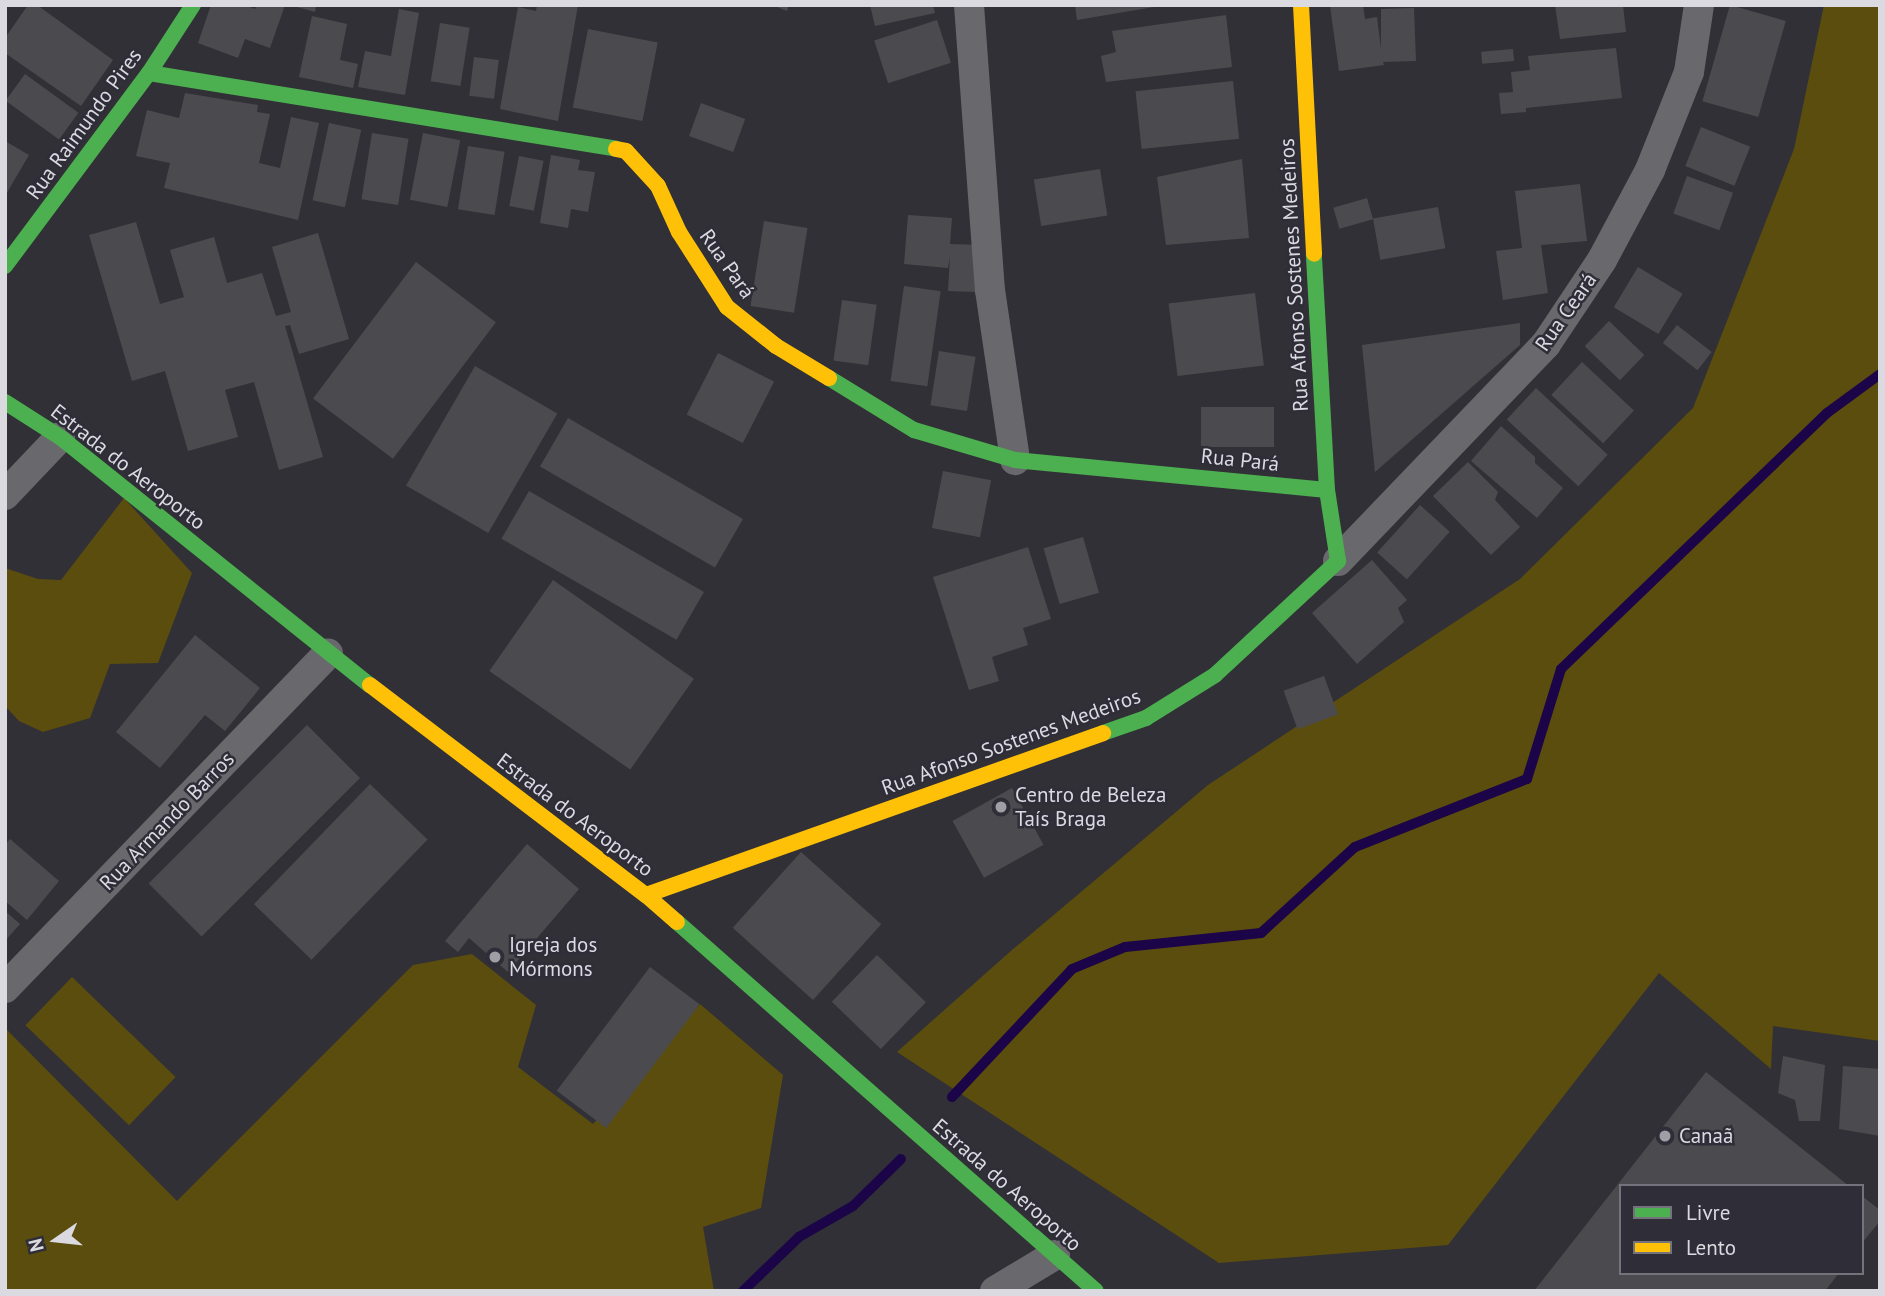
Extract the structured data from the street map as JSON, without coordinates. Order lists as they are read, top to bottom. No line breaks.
{"streets":{"street":["Rua Raimundo Pires","Rua Pará","Rua Afonso Sostenes Medeiros","Rua Ceará","Estrada do Aeroporto","Rua Armando Barros"]},"crossings":[["Rua Raimundo Pires","Rua Pará"],["Rua Pará","Rua Afonso Sostenes Medeiros"],["Rua Afonso Sostenes Medeiros","Rua Ceará"],["Rua Afonso Sostenes Medeiros","Estrada do Aeroporto"],["Estrada do Aeroporto","Rua Armando Barros"]],"places":["Centro de Beleza Taís Braga","Igreja dos Mórmons","Canaã"],"legend":["Livre","Lento"],"north":"left"}
